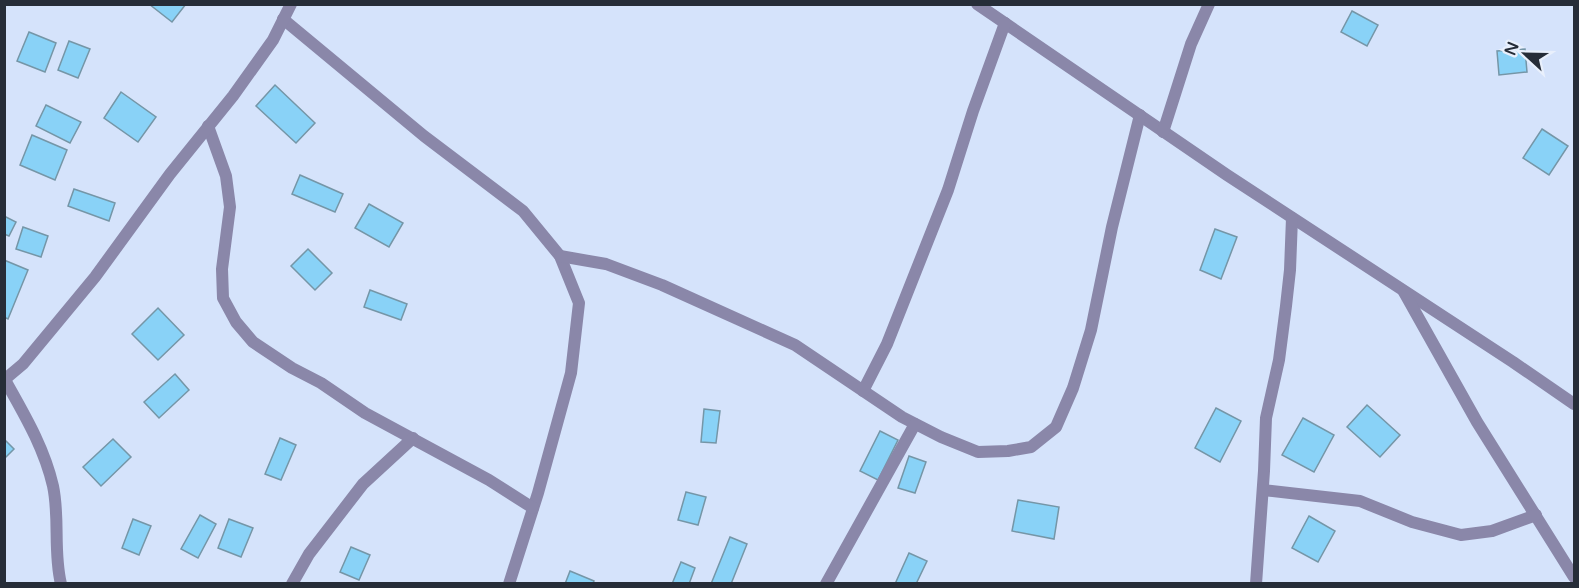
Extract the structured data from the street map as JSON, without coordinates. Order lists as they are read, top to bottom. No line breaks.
{"north":"left"}
